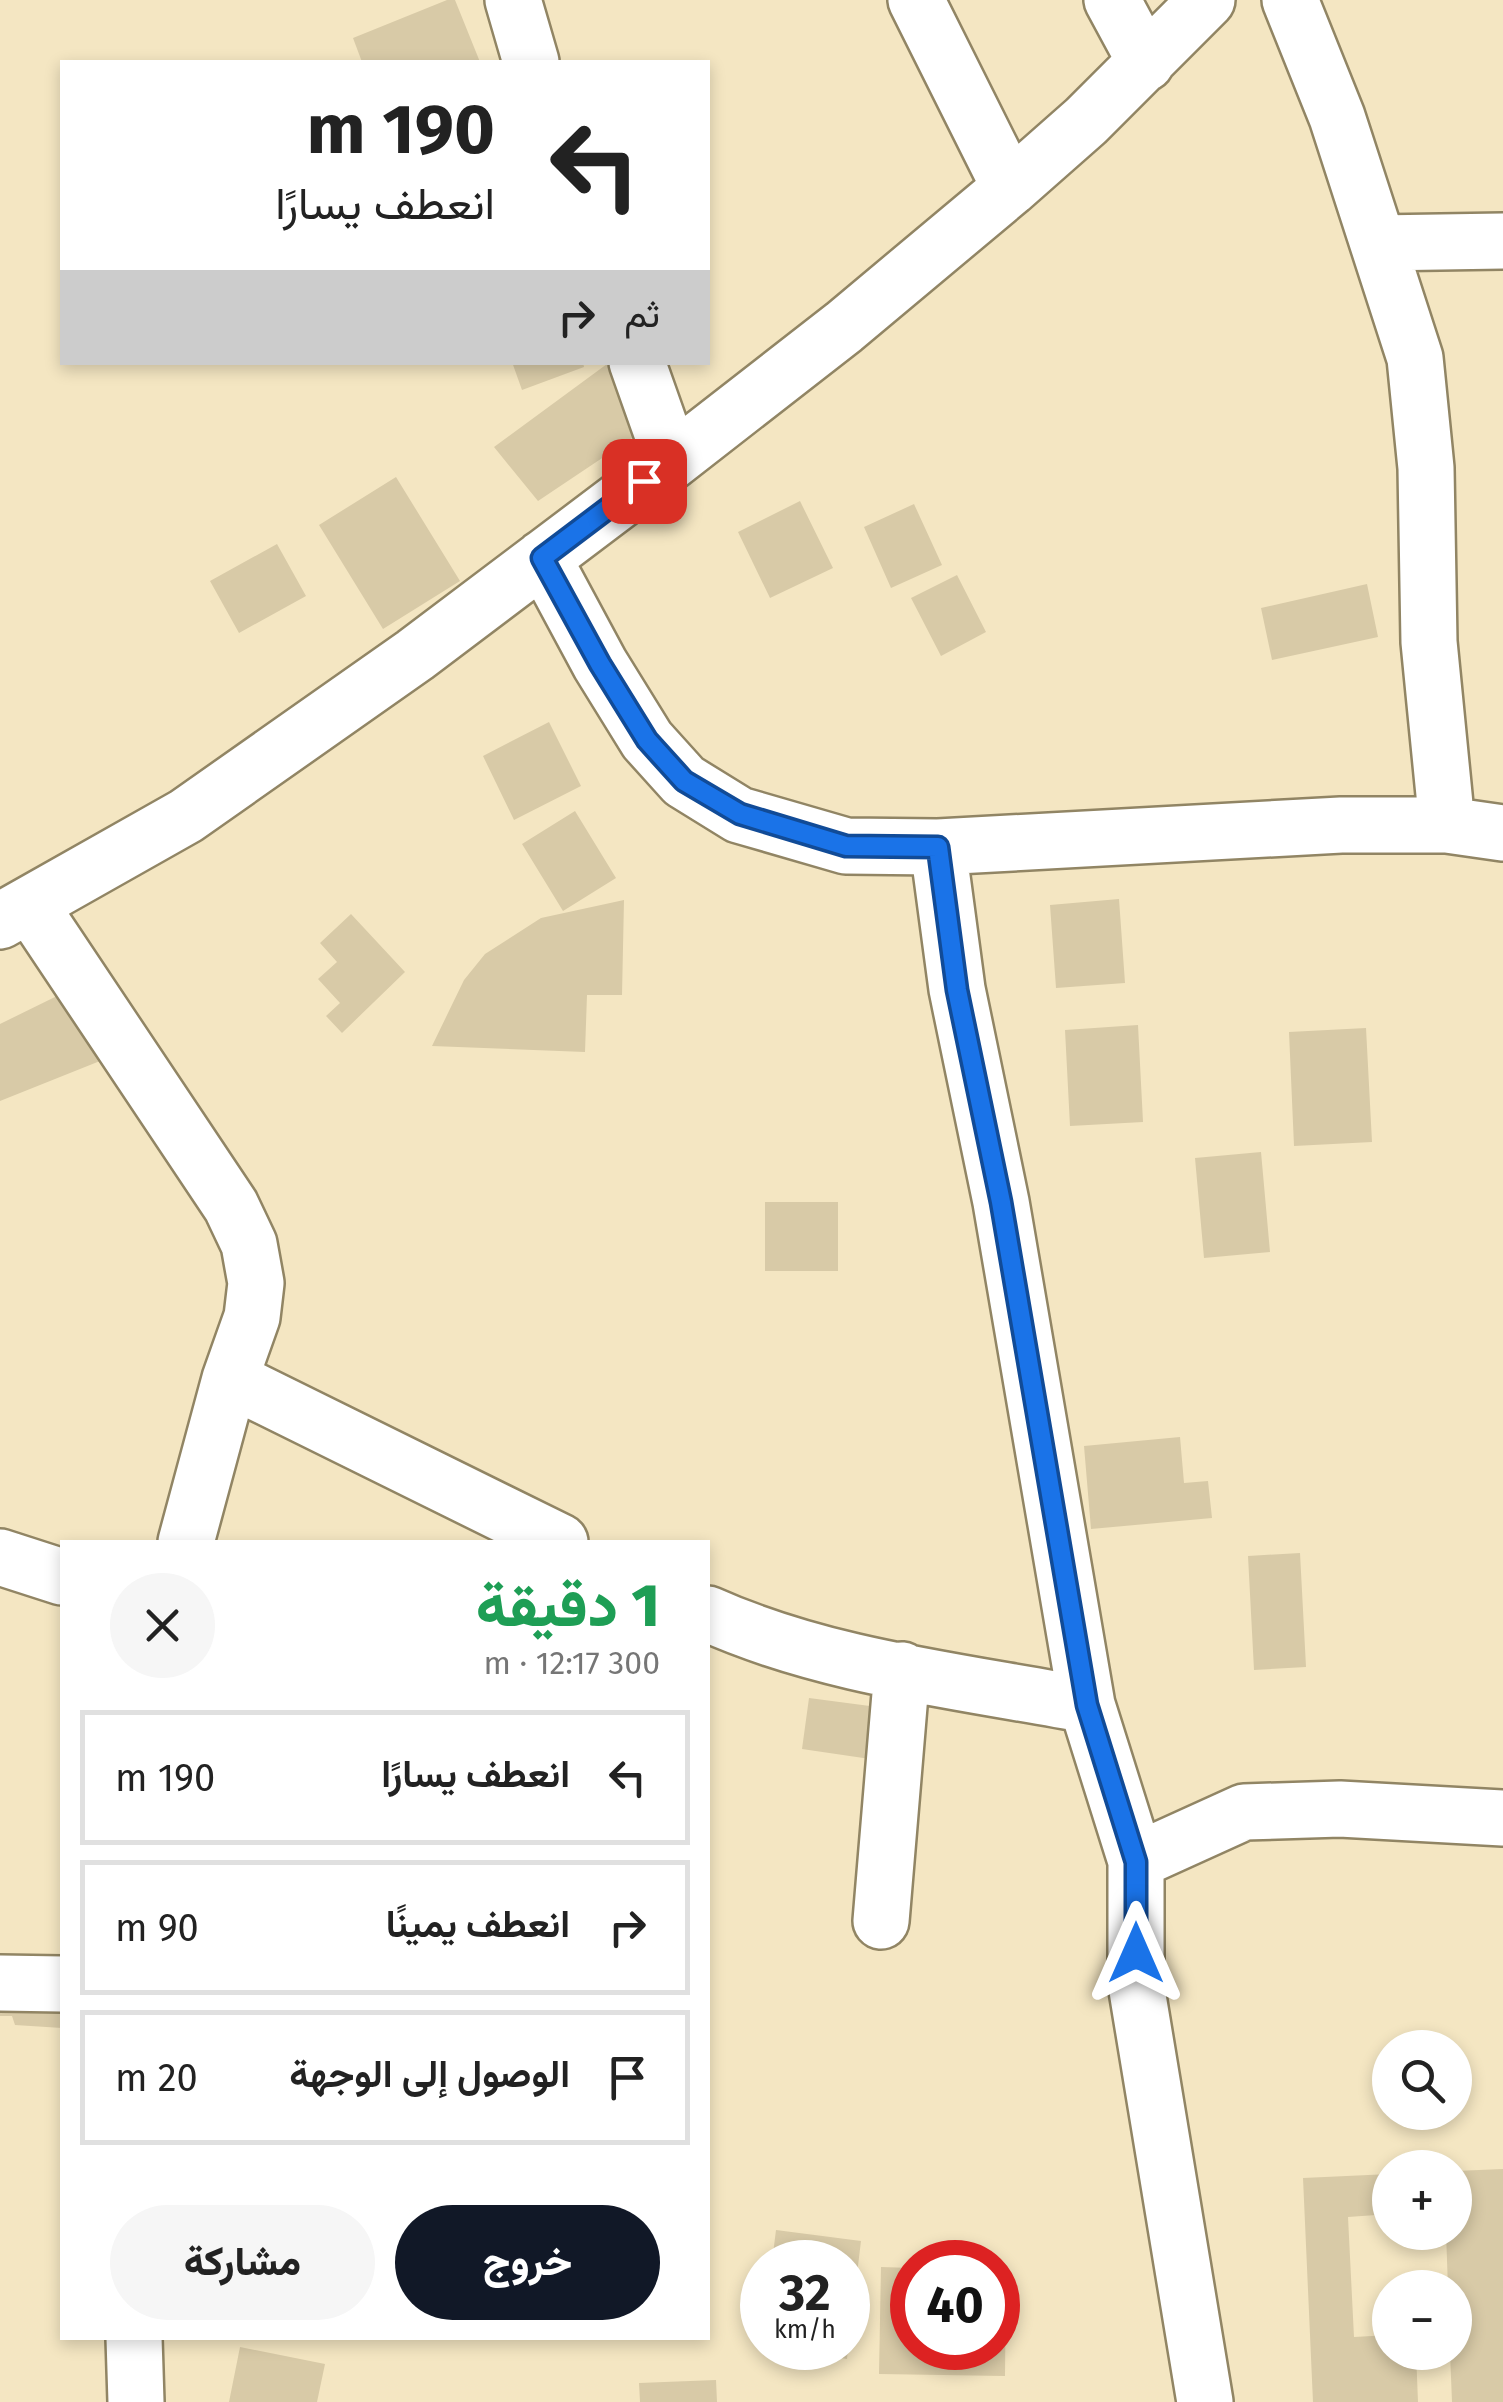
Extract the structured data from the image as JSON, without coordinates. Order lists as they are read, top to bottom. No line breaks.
{"page":{"turn":["190 m","انعطف يسارًا"],"then":"ثم","heading":["1 دقيقة","300 m · 12:17"],"list":[{"name":"انعطف يسارًا","value":"190 m"},{"name":"انعطف يمينًا","value":"90 m"},{"name":"الوصول إلى الوجهة","value":"20 m"}],"map_buttons":["+","−"],"buttons":["خروج","مشاركة"],"speed":"32 km/h","limit":"40"}}
